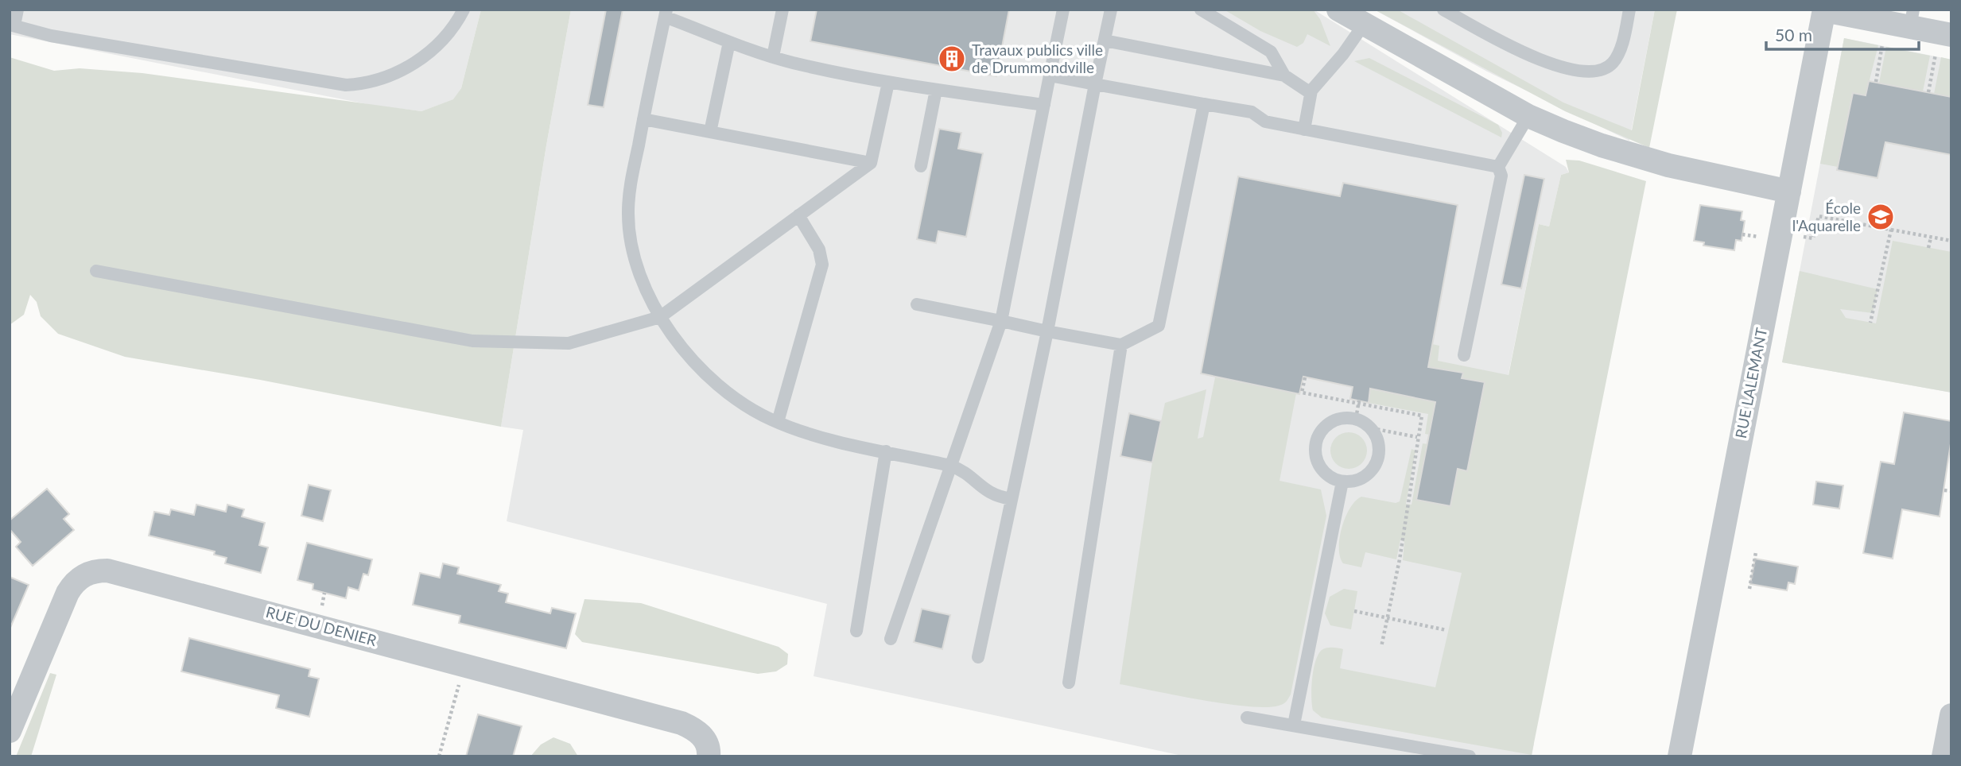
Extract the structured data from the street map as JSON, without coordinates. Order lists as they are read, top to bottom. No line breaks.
{"streets":{"street":["RUE LALEMANT","RUE DU DENIER"]},"places":{"building":["Travaux publics ville de Drummondville"],"school or university":["École l'Aquarelle"]},"scale_bar":"50 m"}
